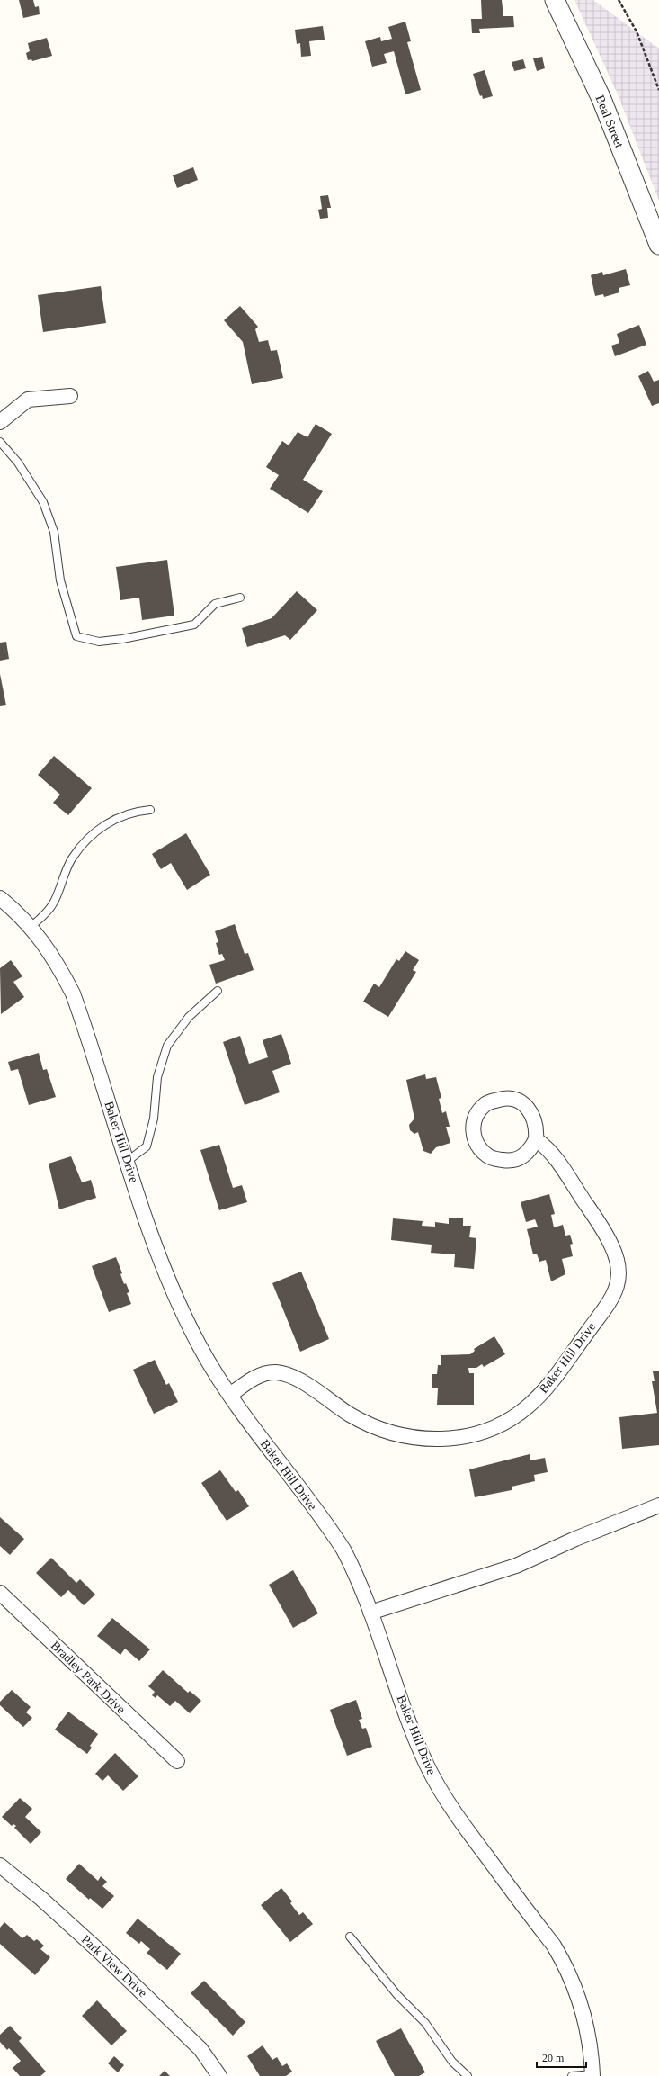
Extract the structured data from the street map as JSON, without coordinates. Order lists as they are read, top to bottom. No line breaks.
{"streets":{"street":["Beal Street","Baker Hill Drive","Bradley Park Drive","Park View Drive"]},"scale_bar":"20 m"}
